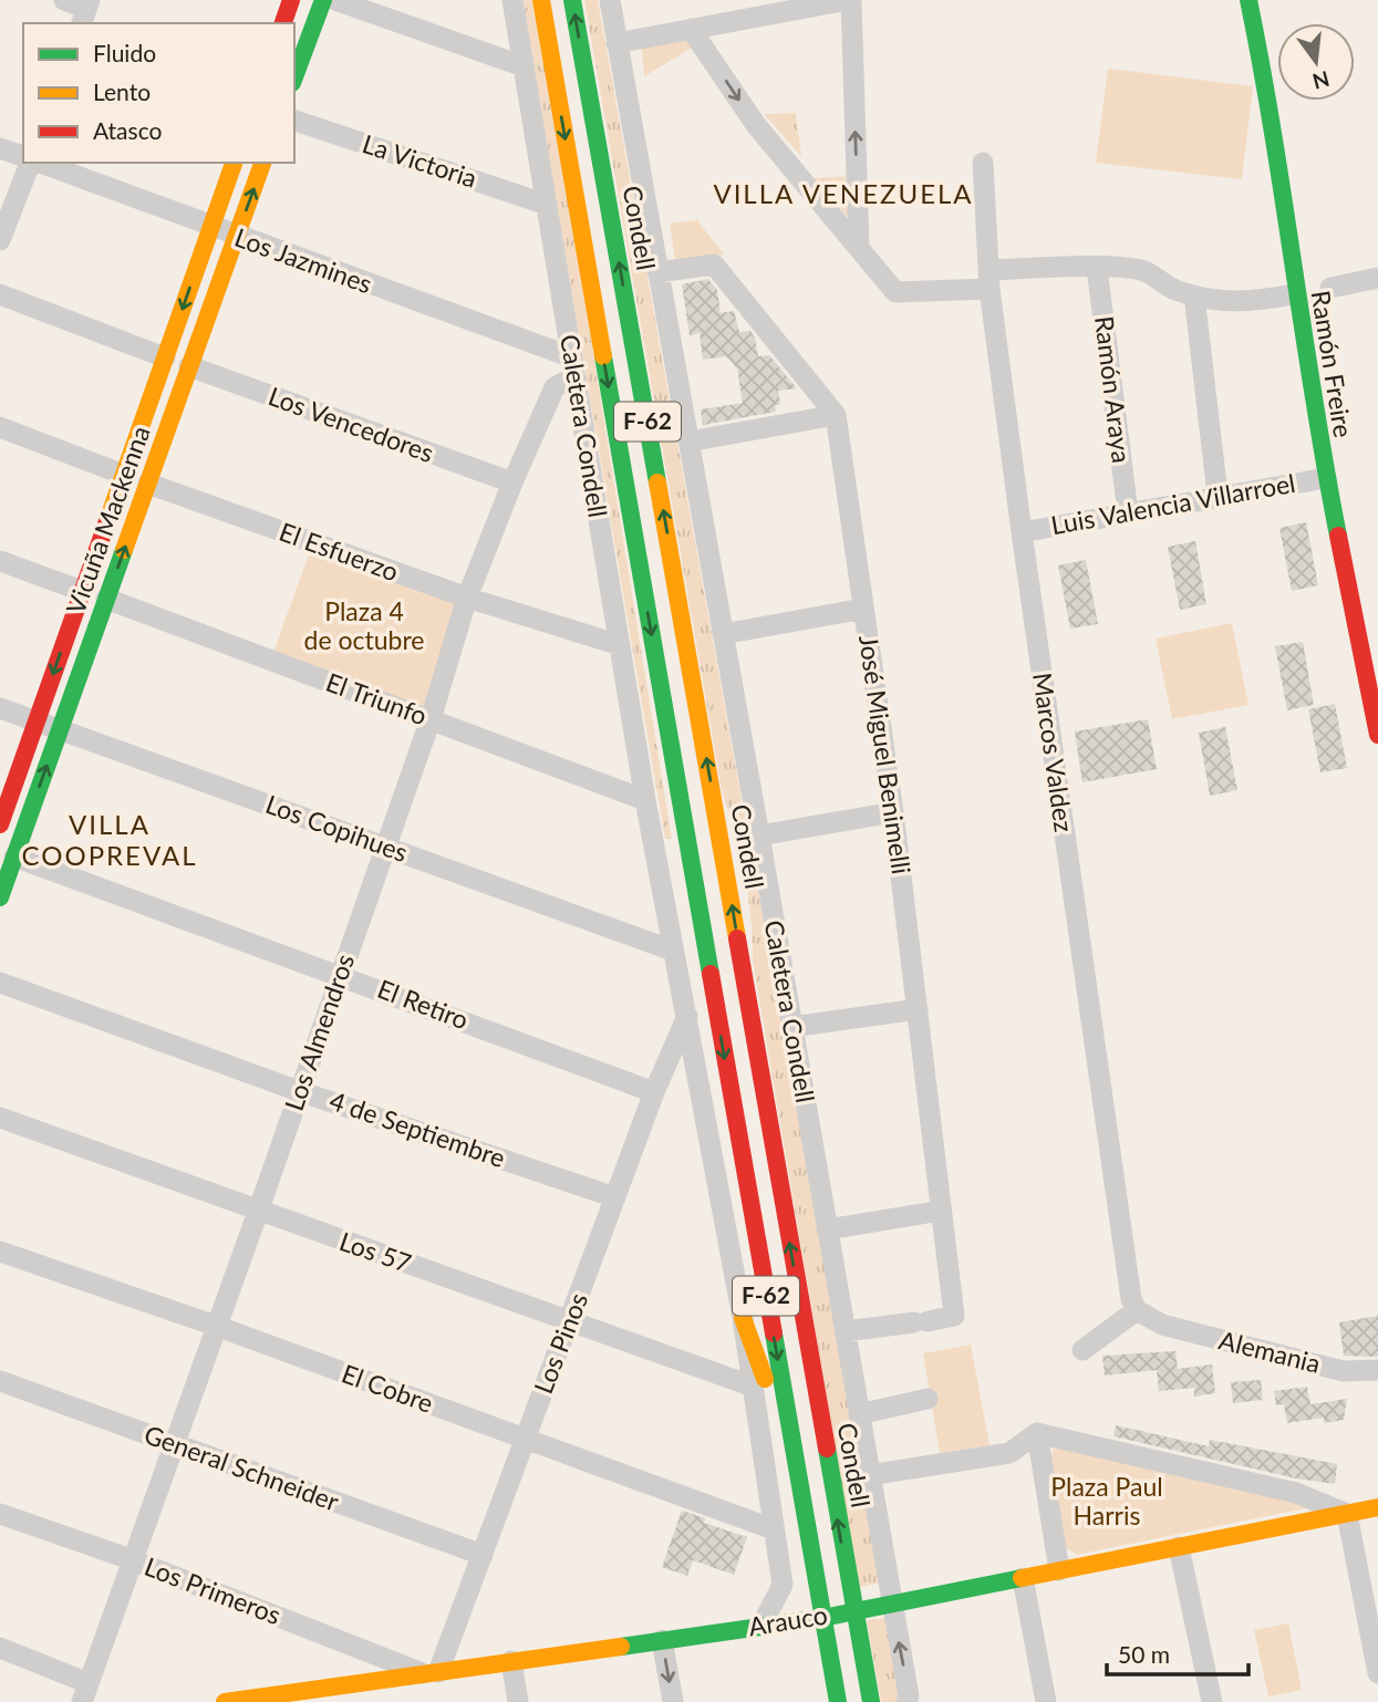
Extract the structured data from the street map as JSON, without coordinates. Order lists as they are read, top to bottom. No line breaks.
{"streets":{"main road":["Condell","Ramón Freire","F-62","Vicuña Mackenna","Arauco"],"street":["La Victoria","Los Jazmines","Ramón Araya","Los Vencedores","Caletera Condell","Luis Valencia Villarroel","El Esfuerzo","El Triunfo","Marcos Valdez","José Miguel Benimelli","Los Copihues","El Retiro","Los Almendros","4 de Septiembre","Los 57","Los Pinos","Alemania","El Cobre","General Schneider","Los Primeros"]},"crossings":[["La Victoria","Caletera Condell"],["Condell","Arauco"],["Los Jazmines","Caletera Condell"],["Los Jazmines","Vicuña Mackenna"],["Los Jazmines","Los Almendros"],["Ramón Freire","Luis Valencia Villarroel"],["Ramón Araya","Luis Valencia Villarroel"],["F-62","Arauco"],["Los Vencedores","Vicuña Mackenna"],["Los Vencedores","Los Almendros"],["Caletera Condell","El Esfuerzo"],["Caletera Condell","El Triunfo"],["Caletera Condell","José Miguel Benimelli"],["Caletera Condell","Los Copihues"],["Caletera Condell","Los Almendros"],["Caletera Condell","Los 57"],["Caletera Condell","Los Pinos"],["Caletera Condell","El Cobre"],["Caletera Condell","Arauco"],["Luis Valencia Villarroel","Marcos Valdez"],["Vicuña Mackenna","El Esfuerzo"],["Vicuña Mackenna","El Triunfo"],["Vicuña Mackenna","Los Copihues"],["Vicuña Mackenna","El Retiro"],["El Esfuerzo","Los Almendros"],["El Triunfo","Los Almendros"],["Marcos Valdez","Alemania"],["Los Copihues","Los Almendros"],["El Retiro","Los Almendros"],["El Retiro","Los Pinos"],["Los Almendros","4 de Septiembre"],["Los Almendros","Los 57"],["Los Almendros","El Cobre"],["Los Almendros","General Schneider"],["Los Almendros","Los Primeros"],["4 de Septiembre","Los Pinos"],["Los 57","Los Pinos"],["Los Pinos","El Cobre"],["Los Pinos","General Schneider"],["Los Pinos","Los Primeros"],["Los Pinos","Arauco"],["Los Primeros","Arauco"]],"districts":["VILLA VENEZUELA","VILLA COOPREVAL"],"parks":["Plaza 4 de octubre","Plaza Paul Harris"],"legend":["Fluido","Lento","Atasco"],"scale_bar":"50 m","north":"bottom"}
